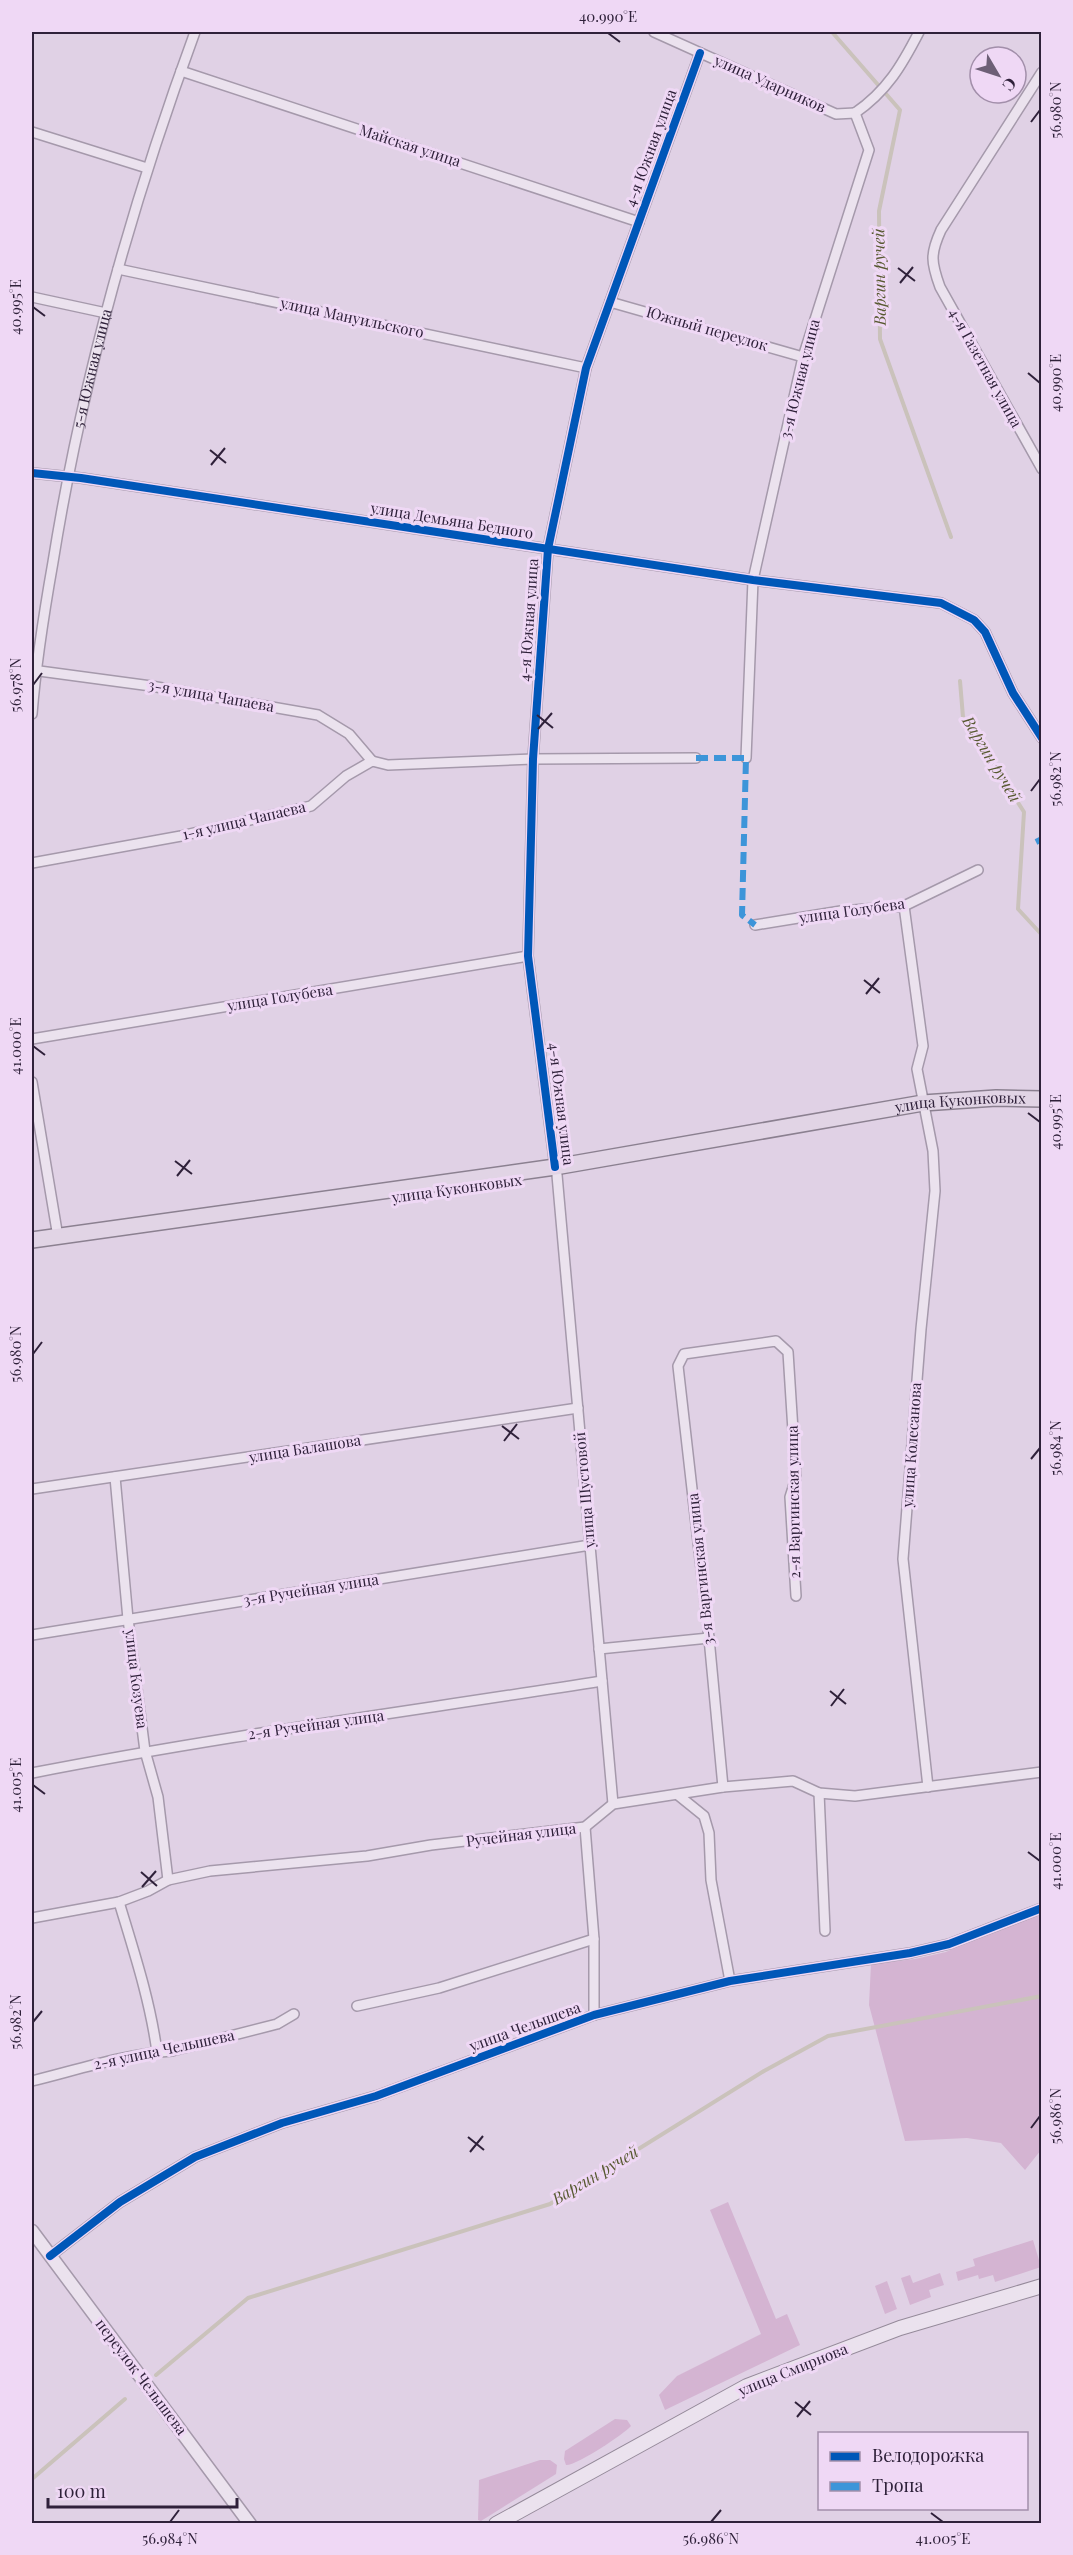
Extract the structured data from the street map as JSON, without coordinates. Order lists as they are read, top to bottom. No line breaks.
{"streets":{"main road":["улица Куконковых","улица Смирнова"],"street":["улица Ударников","Майская улица","4-я Южная улица","улица Мануильского","Южный переулок","5-я Южная улица","4-я Газетная улица","3-я Южная улица","улица Демьяна Бедного","3-я улица Чапаева","1-я улица Чапаева","улица Голубева","улица Колесанова","улица Балашова","улица Шустовой","2-я Варгинская улица","3-я Варгинская улица","3-я Ручейная улица","улица Козуева","2-я Ручейная улица","Ручейная улица","улица Челышева","2-я улица Челышева","переулок Челышева"]},"crossings":[["улица Ударников","4-я Южная улица"],["улица Ударников","3-я Южная улица"],["Майская улица","4-я Южная улица"],["Майская улица","5-я Южная улица"],["4-я Южная улица","улица Мануильского"],["4-я Южная улица","Южный переулок"],["4-я Южная улица","улица Демьяна Бедного"],["4-я Южная улица","улица Голубева"],["4-я Южная улица","улица Куконковых"],["4-я Южная улица","улица Шустовой"],["улица Мануильского","5-я Южная улица"],["Южный переулок","3-я Южная улица"],["5-я Южная улица","улица Демьяна Бедного"],["5-я Южная улица","3-я улица Чапаева"],["3-я Южная улица","улица Демьяна Бедного"],["3-я улица Чапаева","1-я улица Чапаева"],["улица Куконковых","улица Колесанова"],["улица Куконковых","улица Шустовой"],["улица Балашова","улица Шустовой"],["улица Балашова","улица Козуева"],["улица Шустовой","3-я Ручейная улица"],["улица Шустовой","2-я Ручейная улица"],["улица Шустовой","Ручейная улица"],["2-я Варгинская улица","3-я Варгинская улица"],["3-я Ручейная улица","улица Козуева"],["улица Козуева","2-я Ручейная улица"],["улица Козуева","Ручейная улица"],["улица Челышева","переулок Челышева"]],"water":["Варгин ручей"],"legend":["Велодорожка","Тропа"],"scale_bar":"100 m","north":"bottom right","coordinates":["40.990°E","56.980°N","40.995°E","56.978°N","56.982°N","41.000°E","56.984°N","41.005°E","56.986°N"]}
